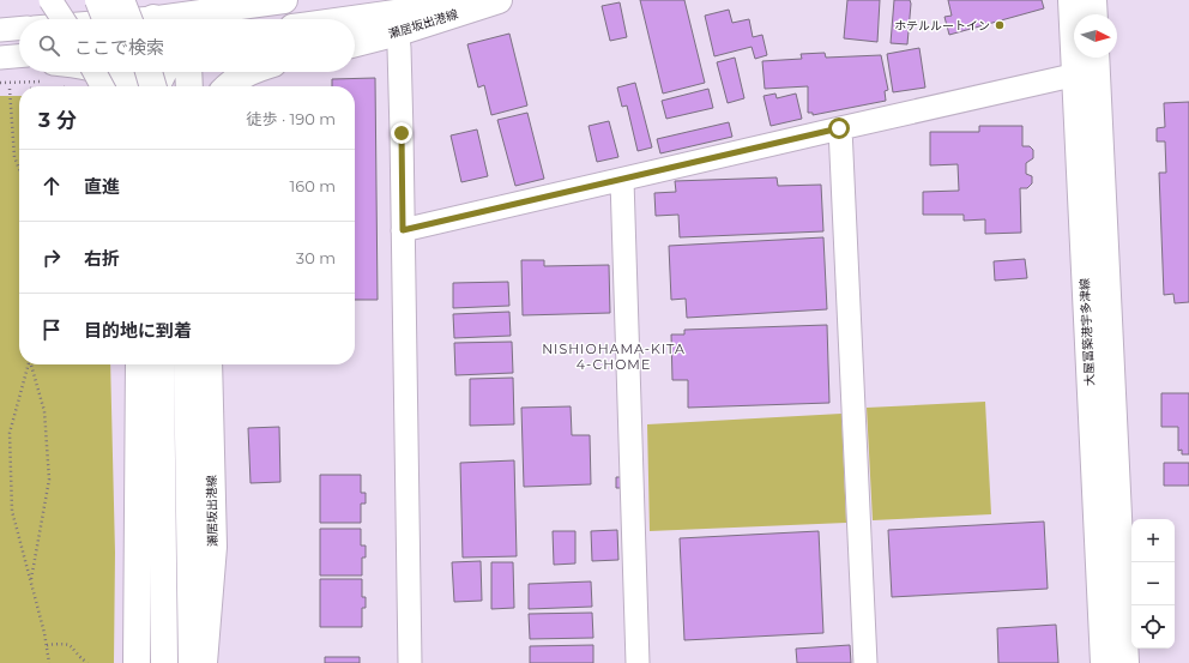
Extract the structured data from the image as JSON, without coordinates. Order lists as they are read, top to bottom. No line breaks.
{"streets":{"main road":["瀬居坂出港線","大屋冨築港宇多津線"]},"districts":["NISHIOHAMA-KITA 4-CHOME"],"places":["ホテルルートイン"],"north":"right","page":{"search":"ここで検索","heading":["3 分","徒歩 · 190 m"],"list":[["直進","160 m"],["右折","30 m"],"目的地に到着"],"map_buttons":["+","−"]}}
